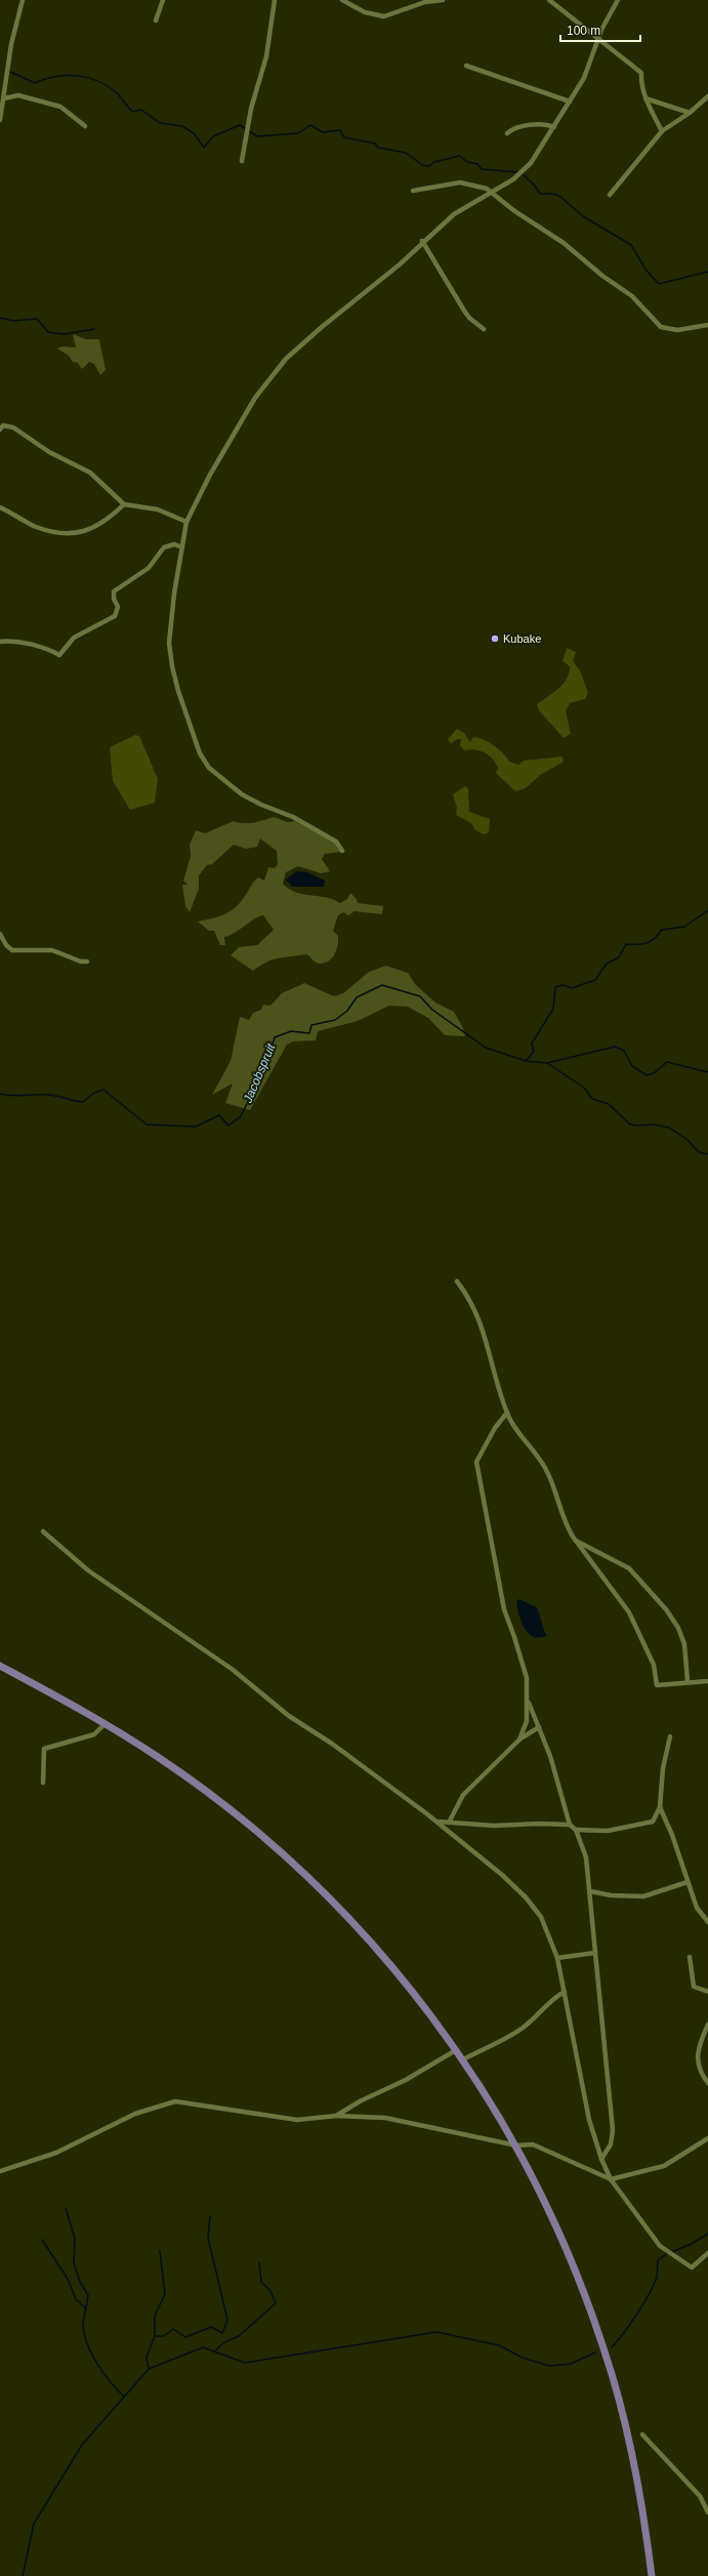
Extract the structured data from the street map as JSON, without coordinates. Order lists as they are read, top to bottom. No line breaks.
{"water":["Jacobspruit"],"places":["Kubake"],"scale_bar":"100 m"}
